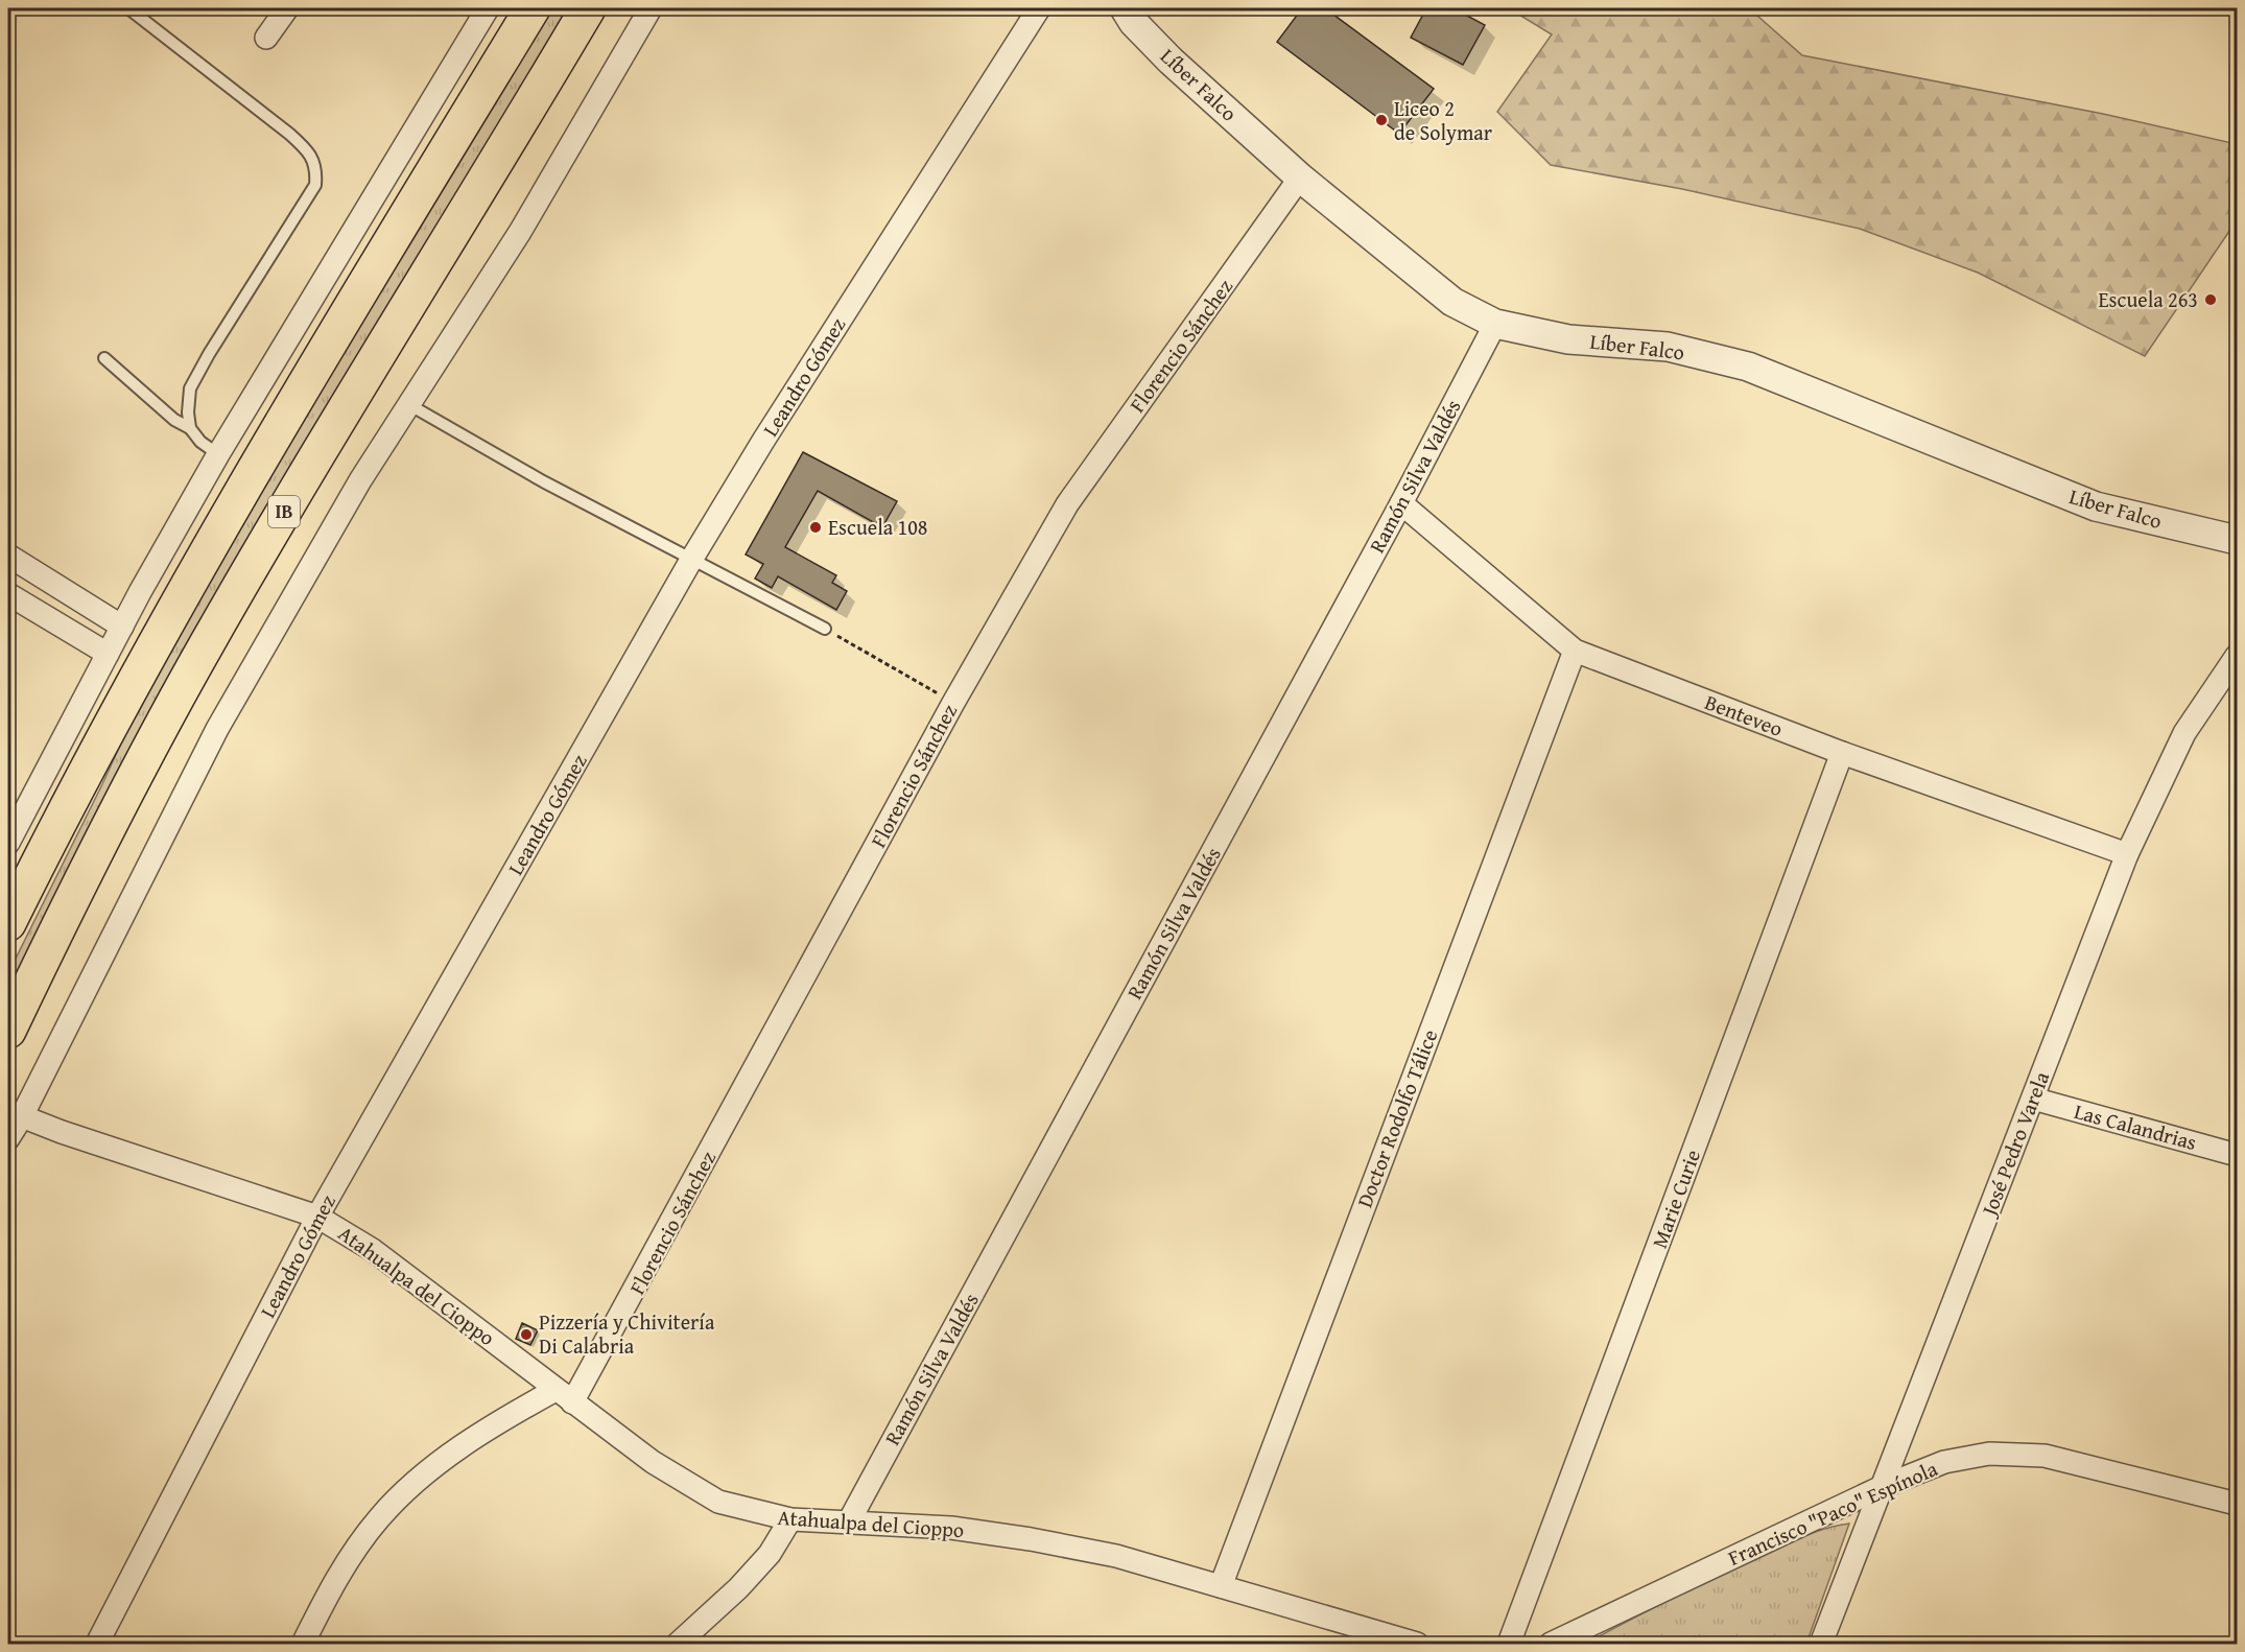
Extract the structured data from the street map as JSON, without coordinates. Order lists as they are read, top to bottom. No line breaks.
{"streets":{"highway":["IB"],"street":["Líber Falco","Florencio Sánchez","Leandro Gómez","Ramón Silva Valdés","Benteveo","Doctor Rodolfo Tálice","Las Calandrias","José Pedro Varela","Marie Curie","Atahualpa del Cioppo","Francisco \"Paco\" Espínola"]},"crossings":[["Líber Falco","Florencio Sánchez"],["Líber Falco","Ramón Silva Valdés"],["Florencio Sánchez","Atahualpa del Cioppo"],["Leandro Gómez","Atahualpa del Cioppo"],["Ramón Silva Valdés","Benteveo"],["Ramón Silva Valdés","Atahualpa del Cioppo"],["Benteveo","Doctor Rodolfo Tálice"],["Benteveo","José Pedro Varela"],["Benteveo","Marie Curie"],["Doctor Rodolfo Tálice","Atahualpa del Cioppo"],["Las Calandrias","José Pedro Varela"],["José Pedro Varela","Francisco \"Paco\" Espínola"]],"places":["Liceo 2 de Solymar","Escuela 263","Escuela 108","Pizzería y Chivitería Di Calabria"]}
